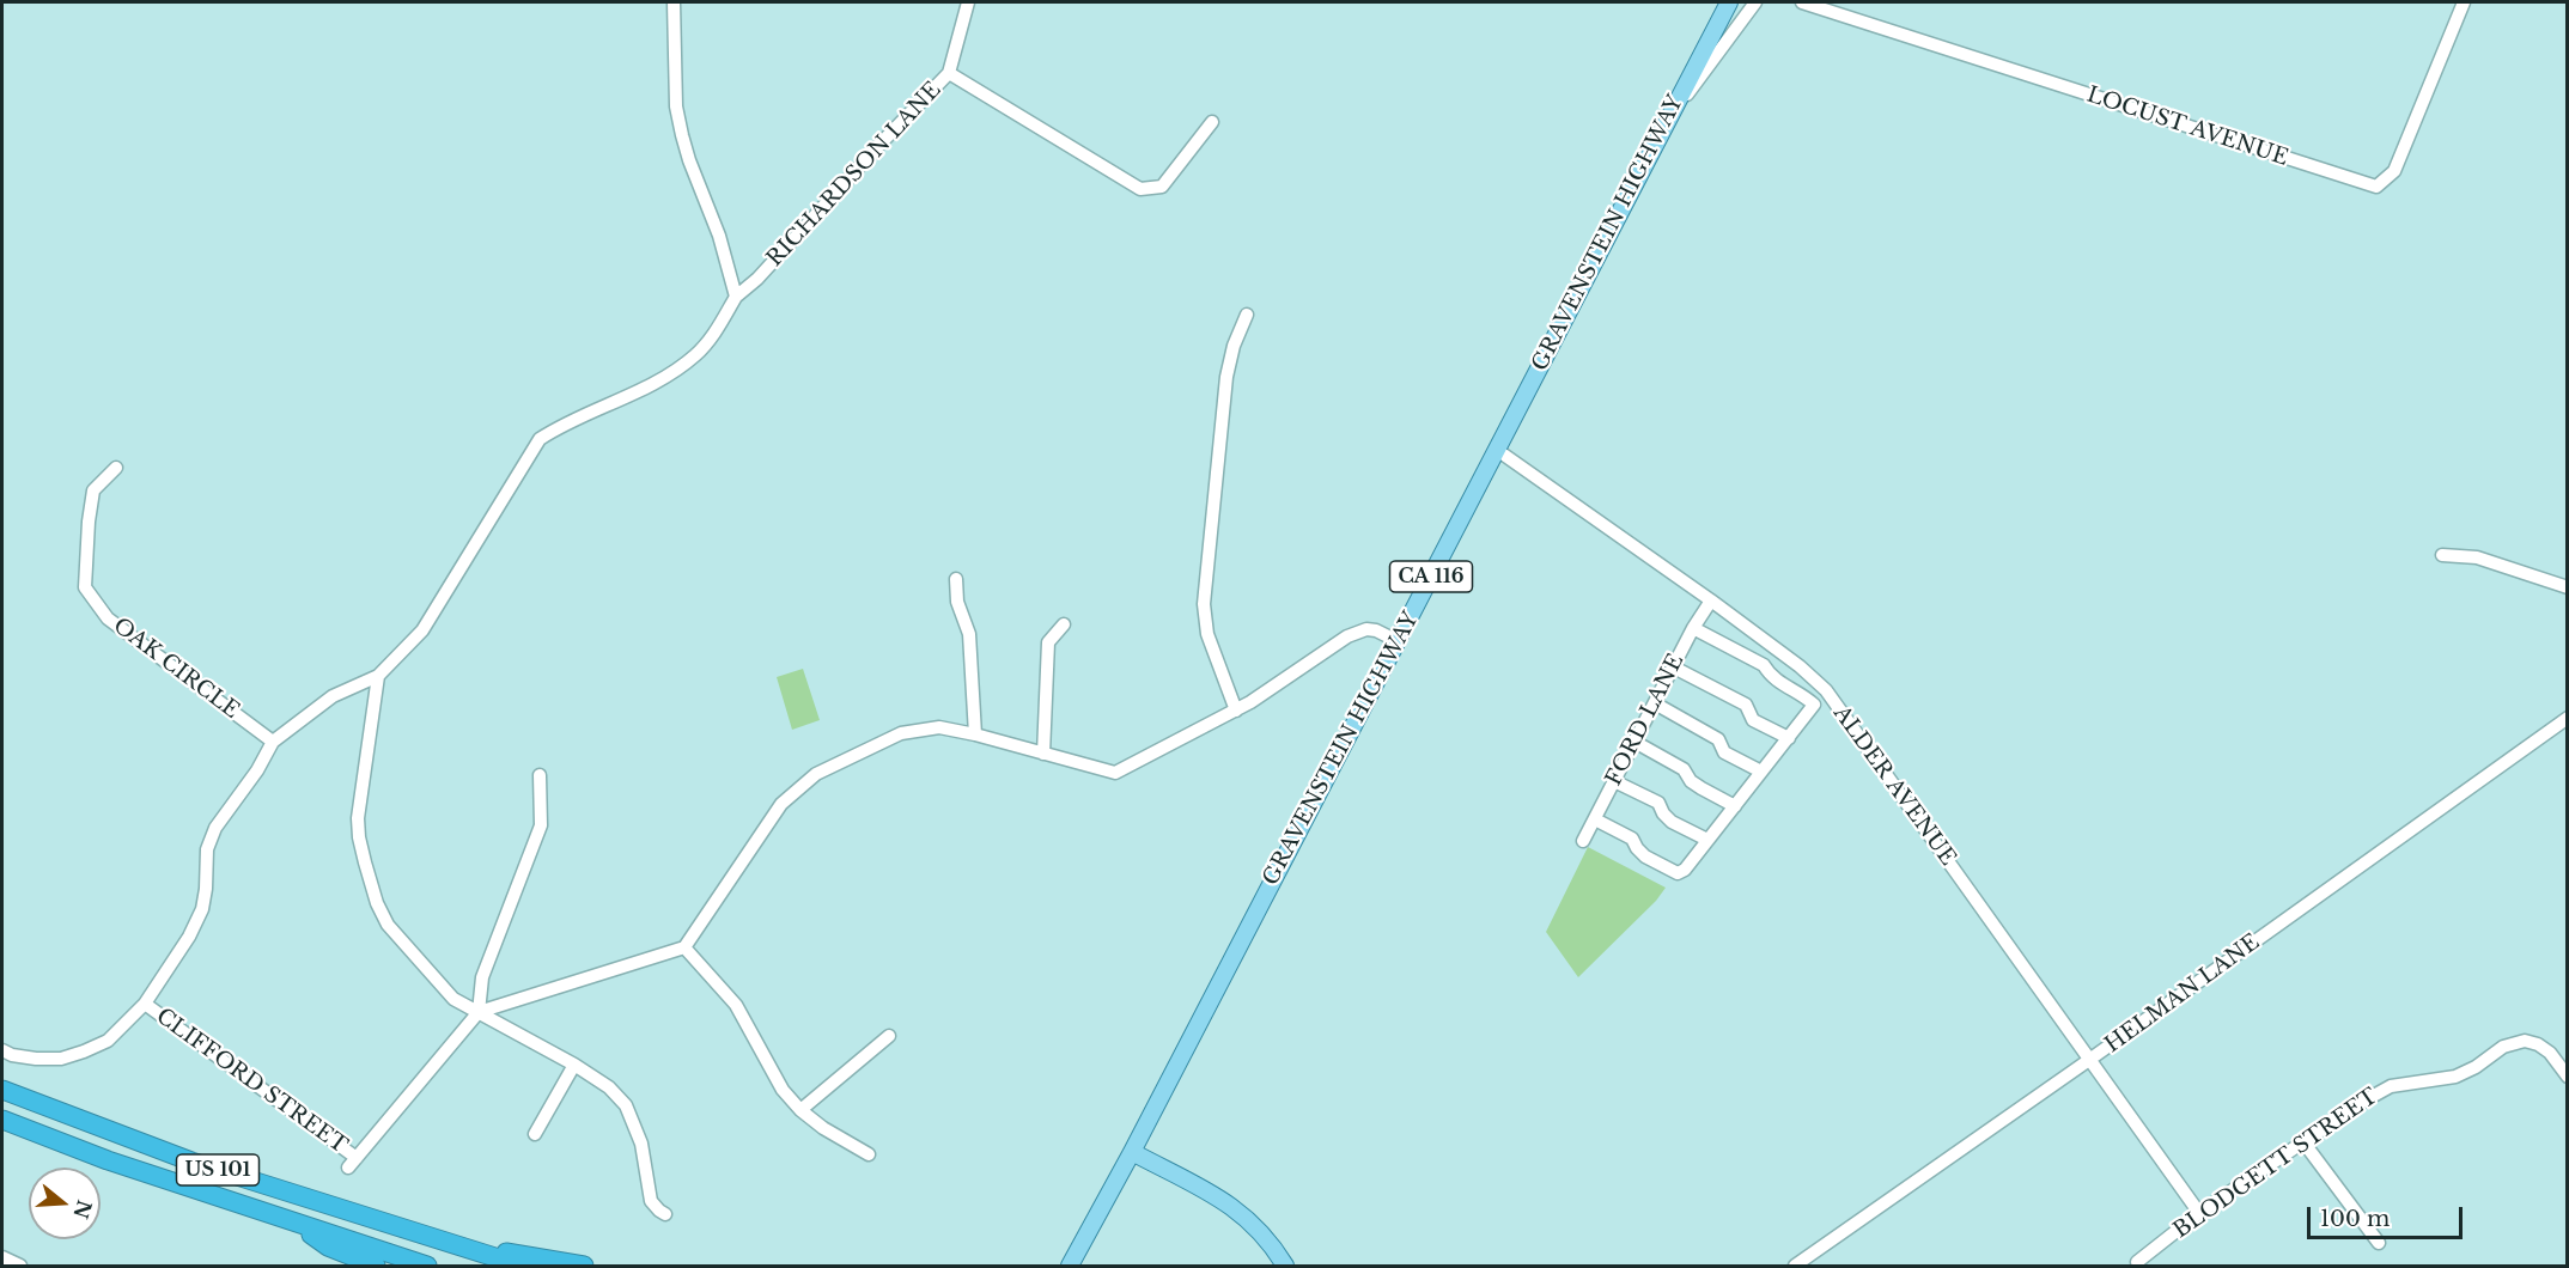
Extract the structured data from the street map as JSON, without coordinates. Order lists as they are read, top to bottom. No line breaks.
{"streets":{"highway":["US 101"],"main road":["GRAVENSTEIN HIGHWAY","CA 116"],"street":["LOCUST AVENUE","RICHARDSON LANE","OAK CIRCLE","FORD LANE","ALDER AVENUE","HELMAN LANE","CLIFFORD STREET","BLODGETT STREET"]},"crossings":[["GRAVENSTEIN HIGHWAY","ALDER AVENUE"],["FORD LANE","ALDER AVENUE"],["ALDER AVENUE","HELMAN LANE"],["ALDER AVENUE","BLODGETT STREET"]],"scale_bar":"100 m","north":"right"}
